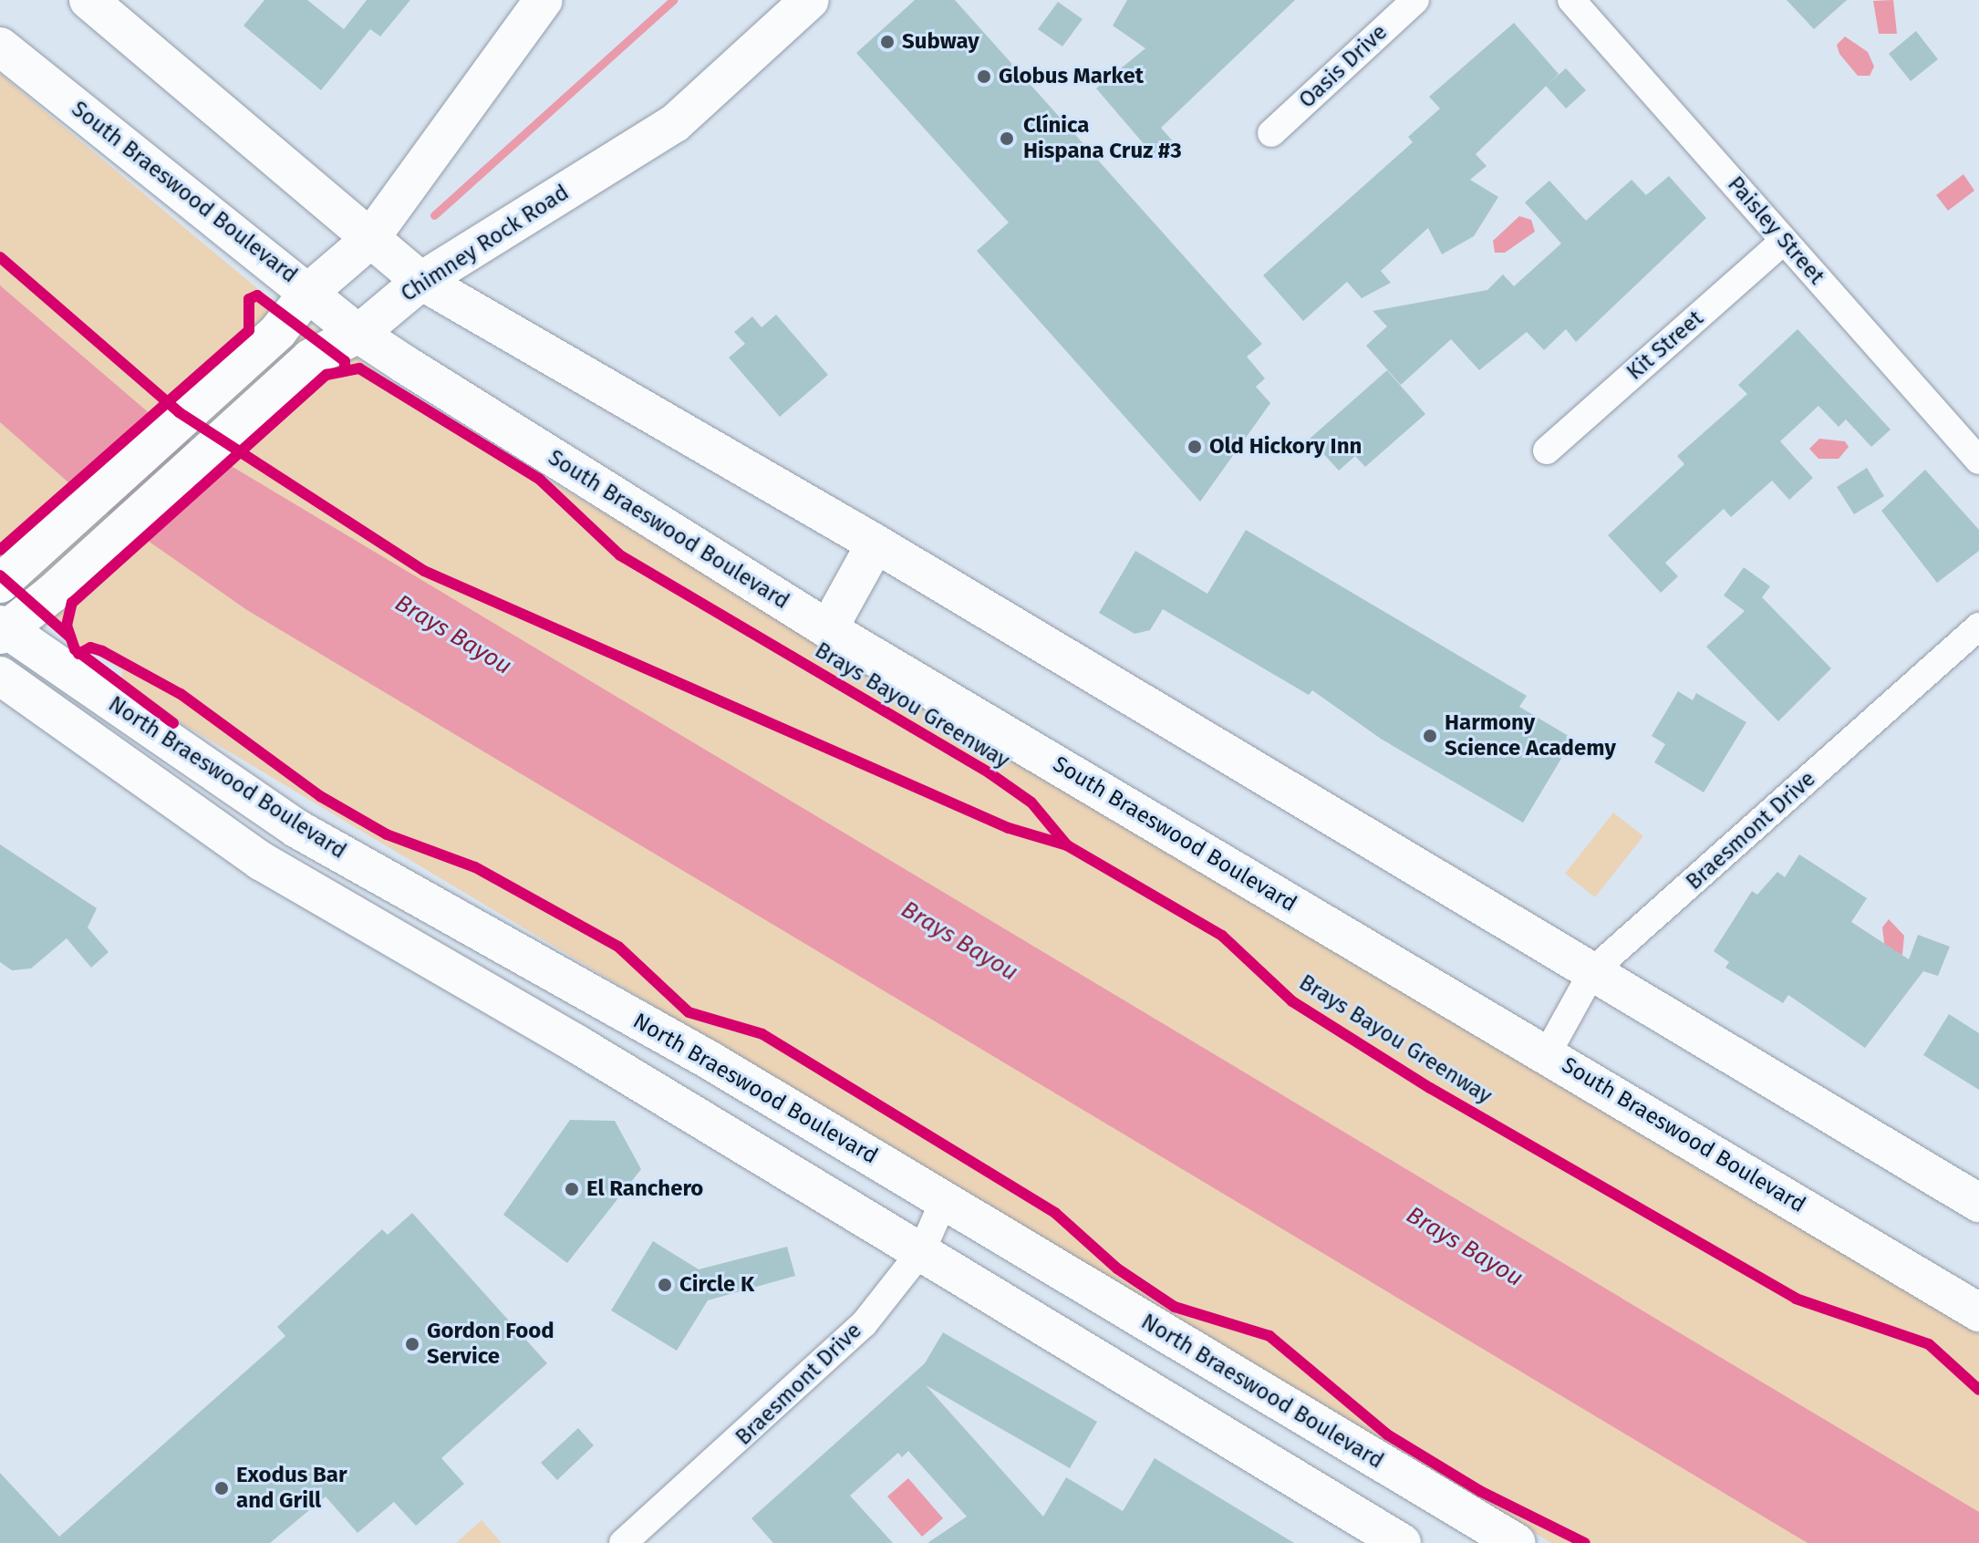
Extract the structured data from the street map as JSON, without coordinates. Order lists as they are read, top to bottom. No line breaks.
{"streets":{"main road":["South Braeswood Boulevard","Chimney Rock Road","North Braeswood Boulevard"],"street":["Oasis Drive","Paisley Street","Kit Street","Braesmont Drive"],"cycle path":["Brays Bayou Greenway"]},"crossings":[["South Braeswood Boulevard","Chimney Rock Road"],["South Braeswood Boulevard","Braesmont Drive"],["Paisley Street","Kit Street"],["Chimney Rock Road","North Braeswood Boulevard"],["North Braeswood Boulevard","Braesmont Drive"]],"water":["Brays Bayou"],"places":["Subway","Globus Market","Clínica Hispana Cruz #3","Old Hickory Inn","Harmony Science Academy","El Ranchero","Circle K","Gordon Food Service","Exodus Bar and Grill"]}
